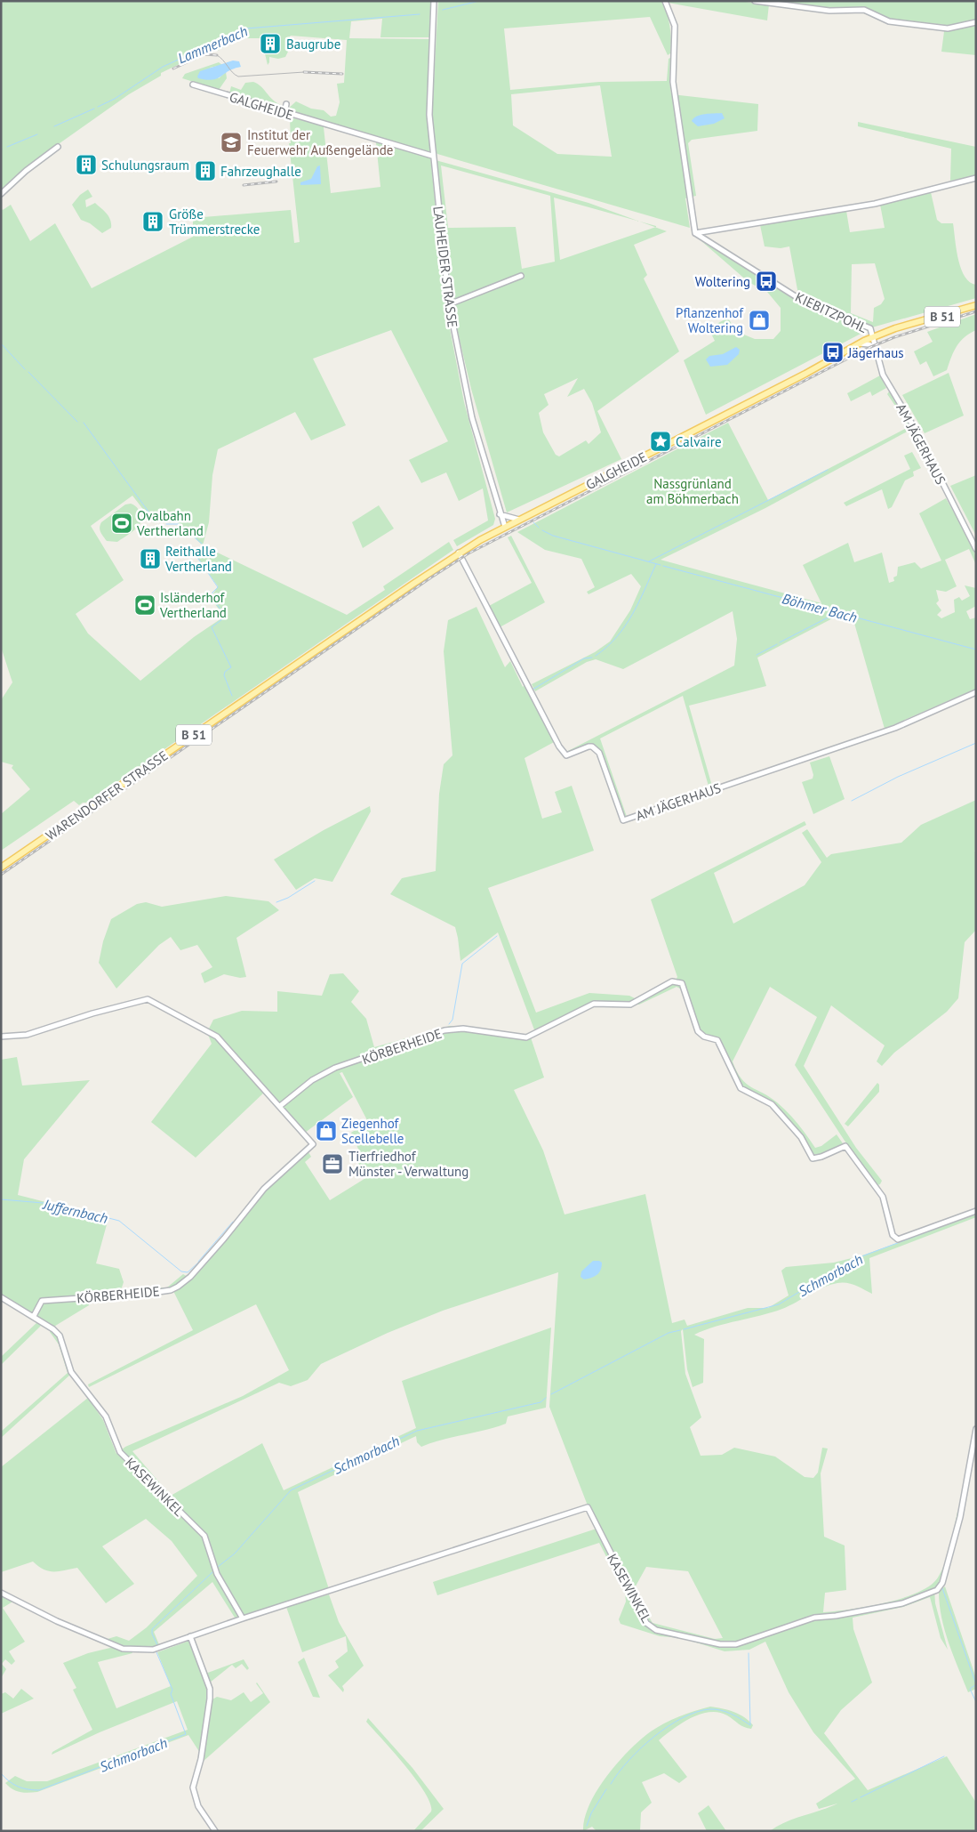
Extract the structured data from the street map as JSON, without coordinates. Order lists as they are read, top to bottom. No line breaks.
{"streets":{"main road":["GALGHEIDE","KIEBITZPOHL","B 51","WARENDORFER STRASSE"],"street":["LAUHEIDER STRASSE","AM JÄGERHAUS","KÖRBERHEIDE","KASEWINKEL"]},"crossings":[["GALGHEIDE","LAUHEIDER STRASSE"],["GALGHEIDE","KIEBITZPOHL"],["GALGHEIDE","AM JÄGERHAUS"],["GALGHEIDE","WARENDORFER STRASSE"],["KIEBITZPOHL","AM JÄGERHAUS"],["KÖRBERHEIDE","KASEWINKEL"]],"water":["Lammerbach","Böhmer Bach","Juffernbach","Schmorbach"],"parks":["Nassgrünland am Böhmerbach"],"places":{"building":["Baugrube","Schulungsraum","Fahrzeughalle","Größe Trümmerstrecke","Reithalle Vertherland"],"school or university":["Institut der Feuerwehr Außengelände"],"bus stop":["Woltering","Jägerhaus"],"shop":["Pflanzenhof Woltering","Ziegenhof Scellebelle"],"place":["Calvaire"],"sports":["Ovalbahn Vertherland","Isländerhof Vertherland"],"office":["Tierfriedhof Münster - Verwaltung"]}}
